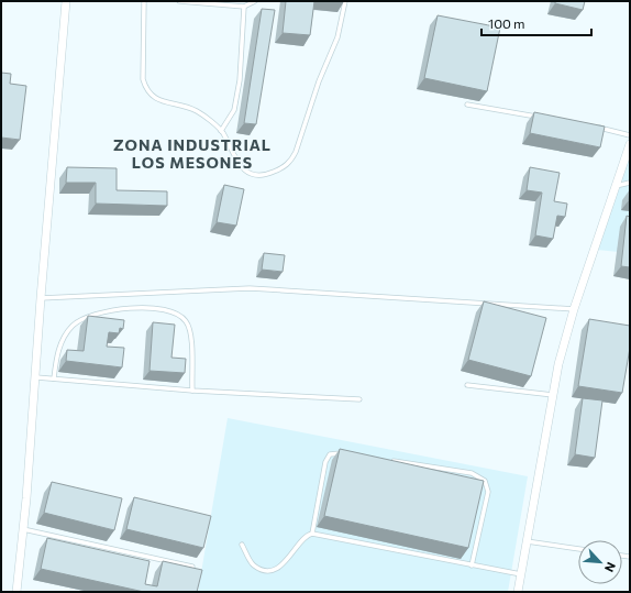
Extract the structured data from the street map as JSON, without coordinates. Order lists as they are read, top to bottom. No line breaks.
{"districts":["ZONA INDUSTRIAL LOS MESONES"],"scale_bar":"100 m","north":"bottom right"}
